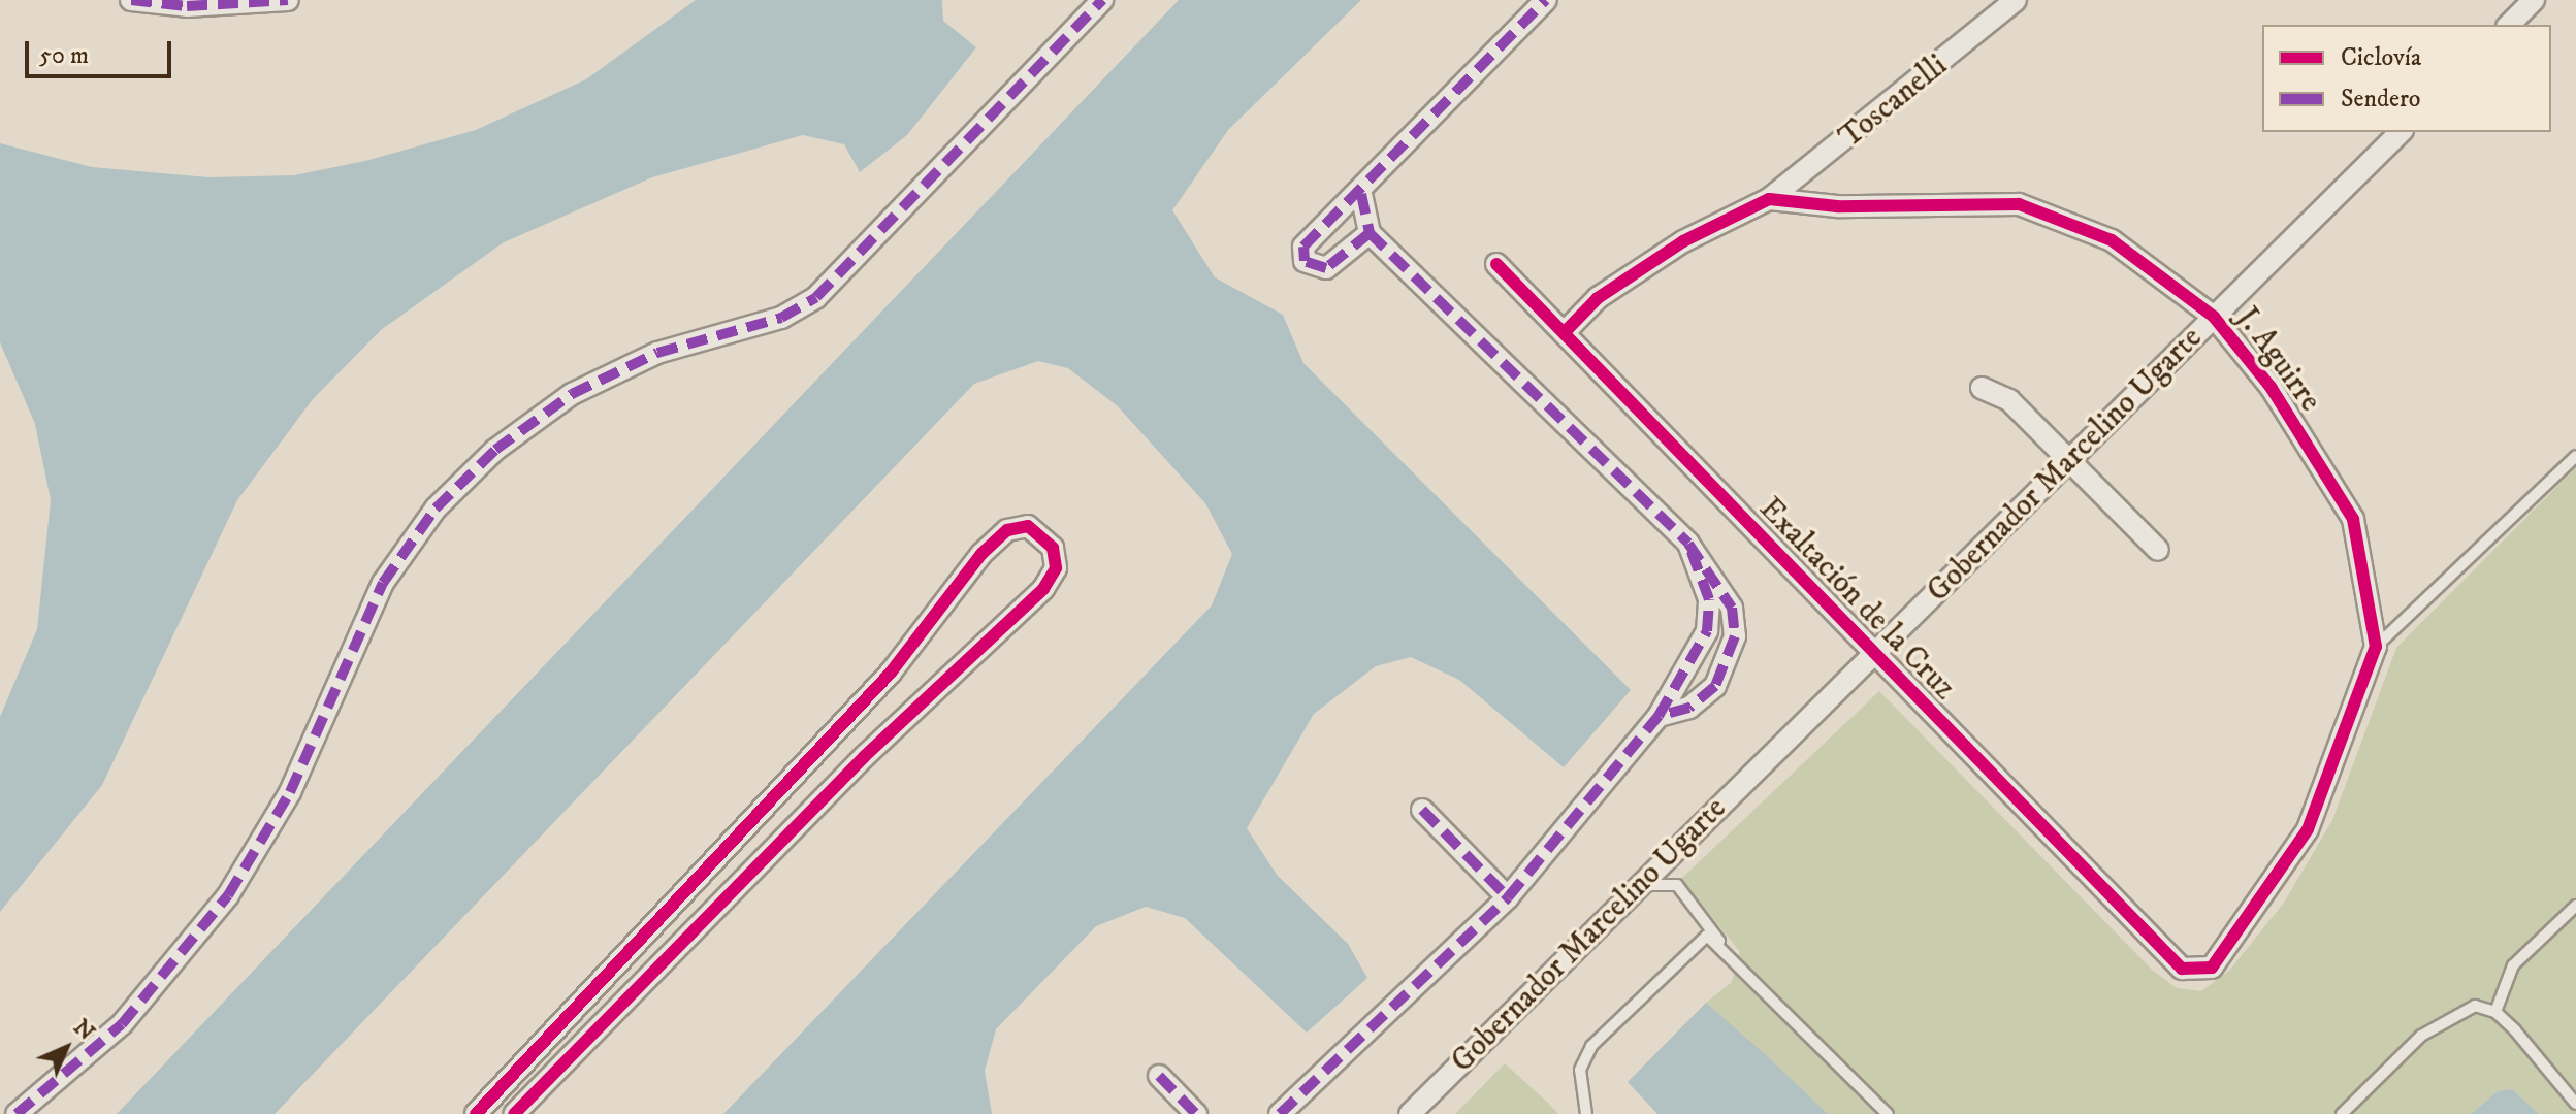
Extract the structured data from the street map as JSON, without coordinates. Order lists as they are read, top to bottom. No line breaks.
{"streets":{"street":["Toscanelli","J. Aguirre","Gobernador Marcelino Ugarte","Exaltación de la Cruz"]},"crossings":[["Toscanelli","J. Aguirre"],["J. Aguirre","Gobernador Marcelino Ugarte"],["J. Aguirre","Exaltación de la Cruz"],["Gobernador Marcelino Ugarte","Exaltación de la Cruz"]],"legend":["Ciclovía","Sendero"],"scale_bar":"50 m","north":"top right"}
